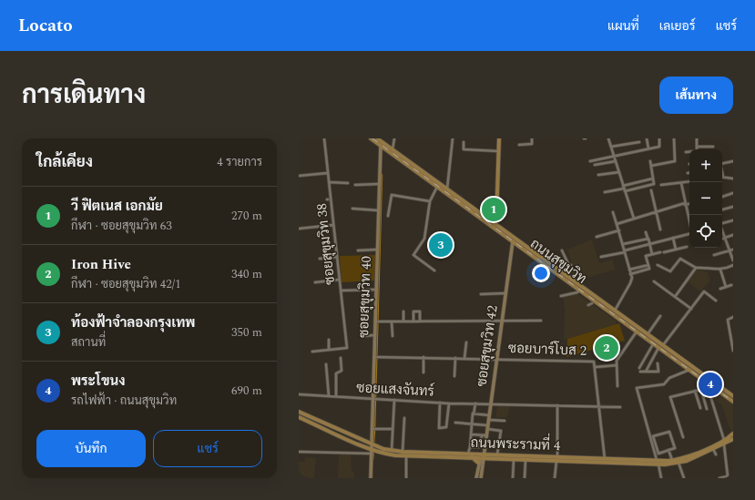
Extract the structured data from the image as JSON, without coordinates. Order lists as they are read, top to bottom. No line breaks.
{"streets":{"main road":["ถนนสุขุมวิท","ถนนพระรามที่ 4"],"street":["ซอยสุขุมวิท 38","ซอยสุขุมวิท 40","ซอยสุขุมวิท 42","ซอยบาร์โบส 2","ซอยแสงจันทร์"]},"crossings":[["ถนนสุขุมวิท","ซอยสุขุมวิท 40"],["ถนนสุขุมวิท","ซอยสุขุมวิท 42"],["ซอยสุขุมวิท 40","ซอยแสงจันทร์"],["ซอยสุขุมวิท 40","ถนนพระรามที่ 4"],["ซอยสุขุมวิท 42","ซอยบาร์โบส 2"],["ซอยสุขุมวิท 42","ซอยแสงจันทร์"],["ซอยสุขุมวิท 42","ถนนพระรามที่ 4"],["ซอยบาร์โบส 2","ซอยแสงจันทร์"],["ซอยบาร์โบส 2","ถนนพระรามที่ 4"]],"page":{"header":"Locato","nav":["แผนที่","เลเยอร์","แชร์"],"title":"การเดินทาง","buttons":["เส้นทาง",["บันทึก","แชร์"]],"heading":["ใกล้เคียง","4 รายการ"],"map_buttons":["+","−"],"list":[{"mark":"1","name":"วี ฟิตเนส เอกมัย","note":"กีฬา · ซอยสุขุมวิท 63","value":"270 m"},{"mark":"2","name":"Iron Hive","note":"กีฬา · ซอยสุขุมวิท 42/1","value":"340 m"},{"mark":"3","name":"ท้องฟ้าจำลองกรุงเทพ","note":"สถานที่","value":"350 m"},{"mark":"4","name":"พระโขนง","note":"รถไฟฟ้า · ถนนสุขุมวิท","value":"690 m"}],"pins":["1","3","2","4"]}}
